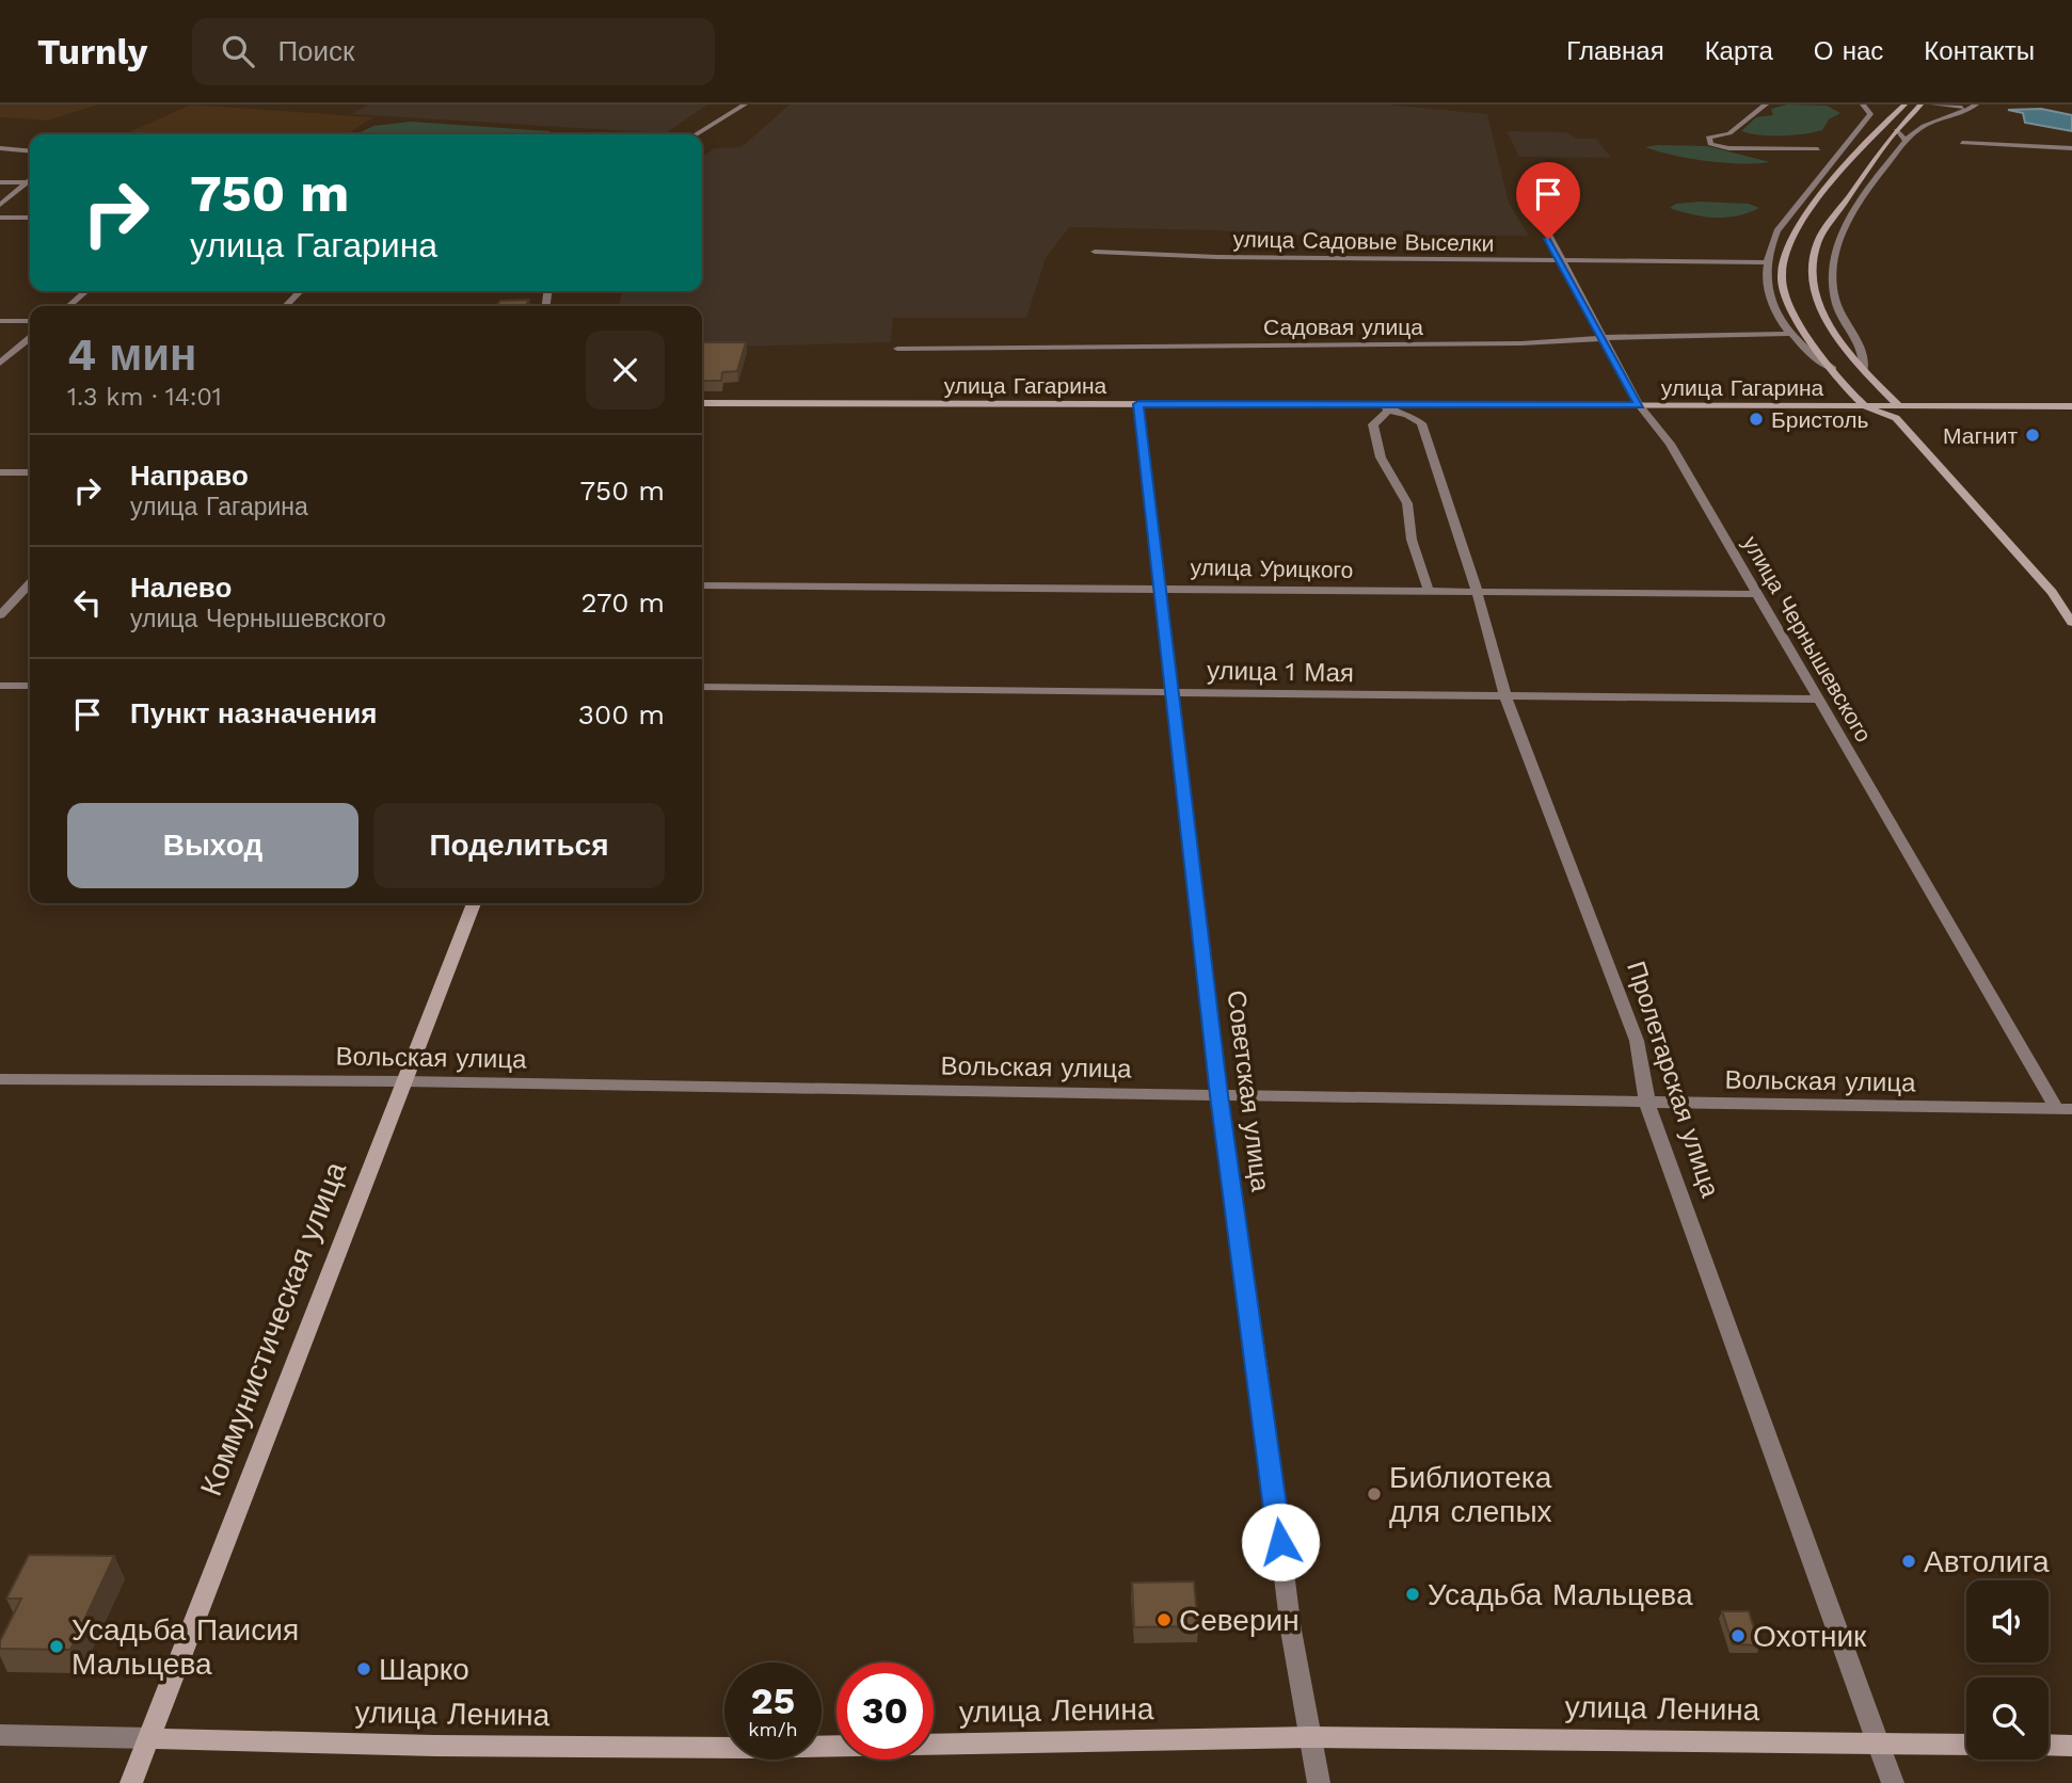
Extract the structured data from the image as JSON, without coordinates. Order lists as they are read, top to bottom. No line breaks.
{"streets":{"main road":["улица Гагарина","Коммунистическая улица","улица Ленина"],"street":["улица Садовые Выселки","Садовая улица","улица Урицкого","улица Чернышевского","улица 1 Мая","Вольская улица","Пролетарская улица","Советская улица"]},"crossings":[["улица Садовые Выселки","улица Чернышевского"],["Садовая улица","улица Чернышевского"],["улица Гагарина","улица Чернышевского"],["улица Гагарина","Пролетарская улица"],["улица Гагарина","Советская улица"],["улица Урицкого","улица Чернышевского"],["улица Урицкого","Пролетарская улица"],["улица Урицкого","Советская улица"],["улица Чернышевского","улица 1 Мая"],["улица Чернышевского","Вольская улица"],["улица 1 Мая","Пролетарская улица"],["улица 1 Мая","Советская улица"],["Вольская улица","Пролетарская улица"],["Вольская улица","Советская улица"],["Вольская улица","Коммунистическая улица"],["Пролетарская улица","улица Ленина"],["Советская улица","улица Ленина"],["Коммунистическая улица","улица Ленина"]],"places":["Бристоль","Магнит","Библиотека для слепых","Автолига","Усадьба Мальцева","Северин","Охотник","Усадьба Паисия Мальцева","Шарко"],"page":{"header":"Turnly","search":"Поиск","nav":["Главная","Карта","О нас","Контакты"],"turn":["750 m","улица Гагарина"],"heading":["4 мин","1.3 km · 14:01"],"list":[{"name":"Направо","note":"улица Гагарина","value":"750 m"},{"name":"Налево","note":"улица Чернышевского","value":"270 m"},{"name":"Пункт назначения","value":"300 m"}],"buttons":["Выход","Поделиться"],"speed":"25 km/h","limit":"30"}}
